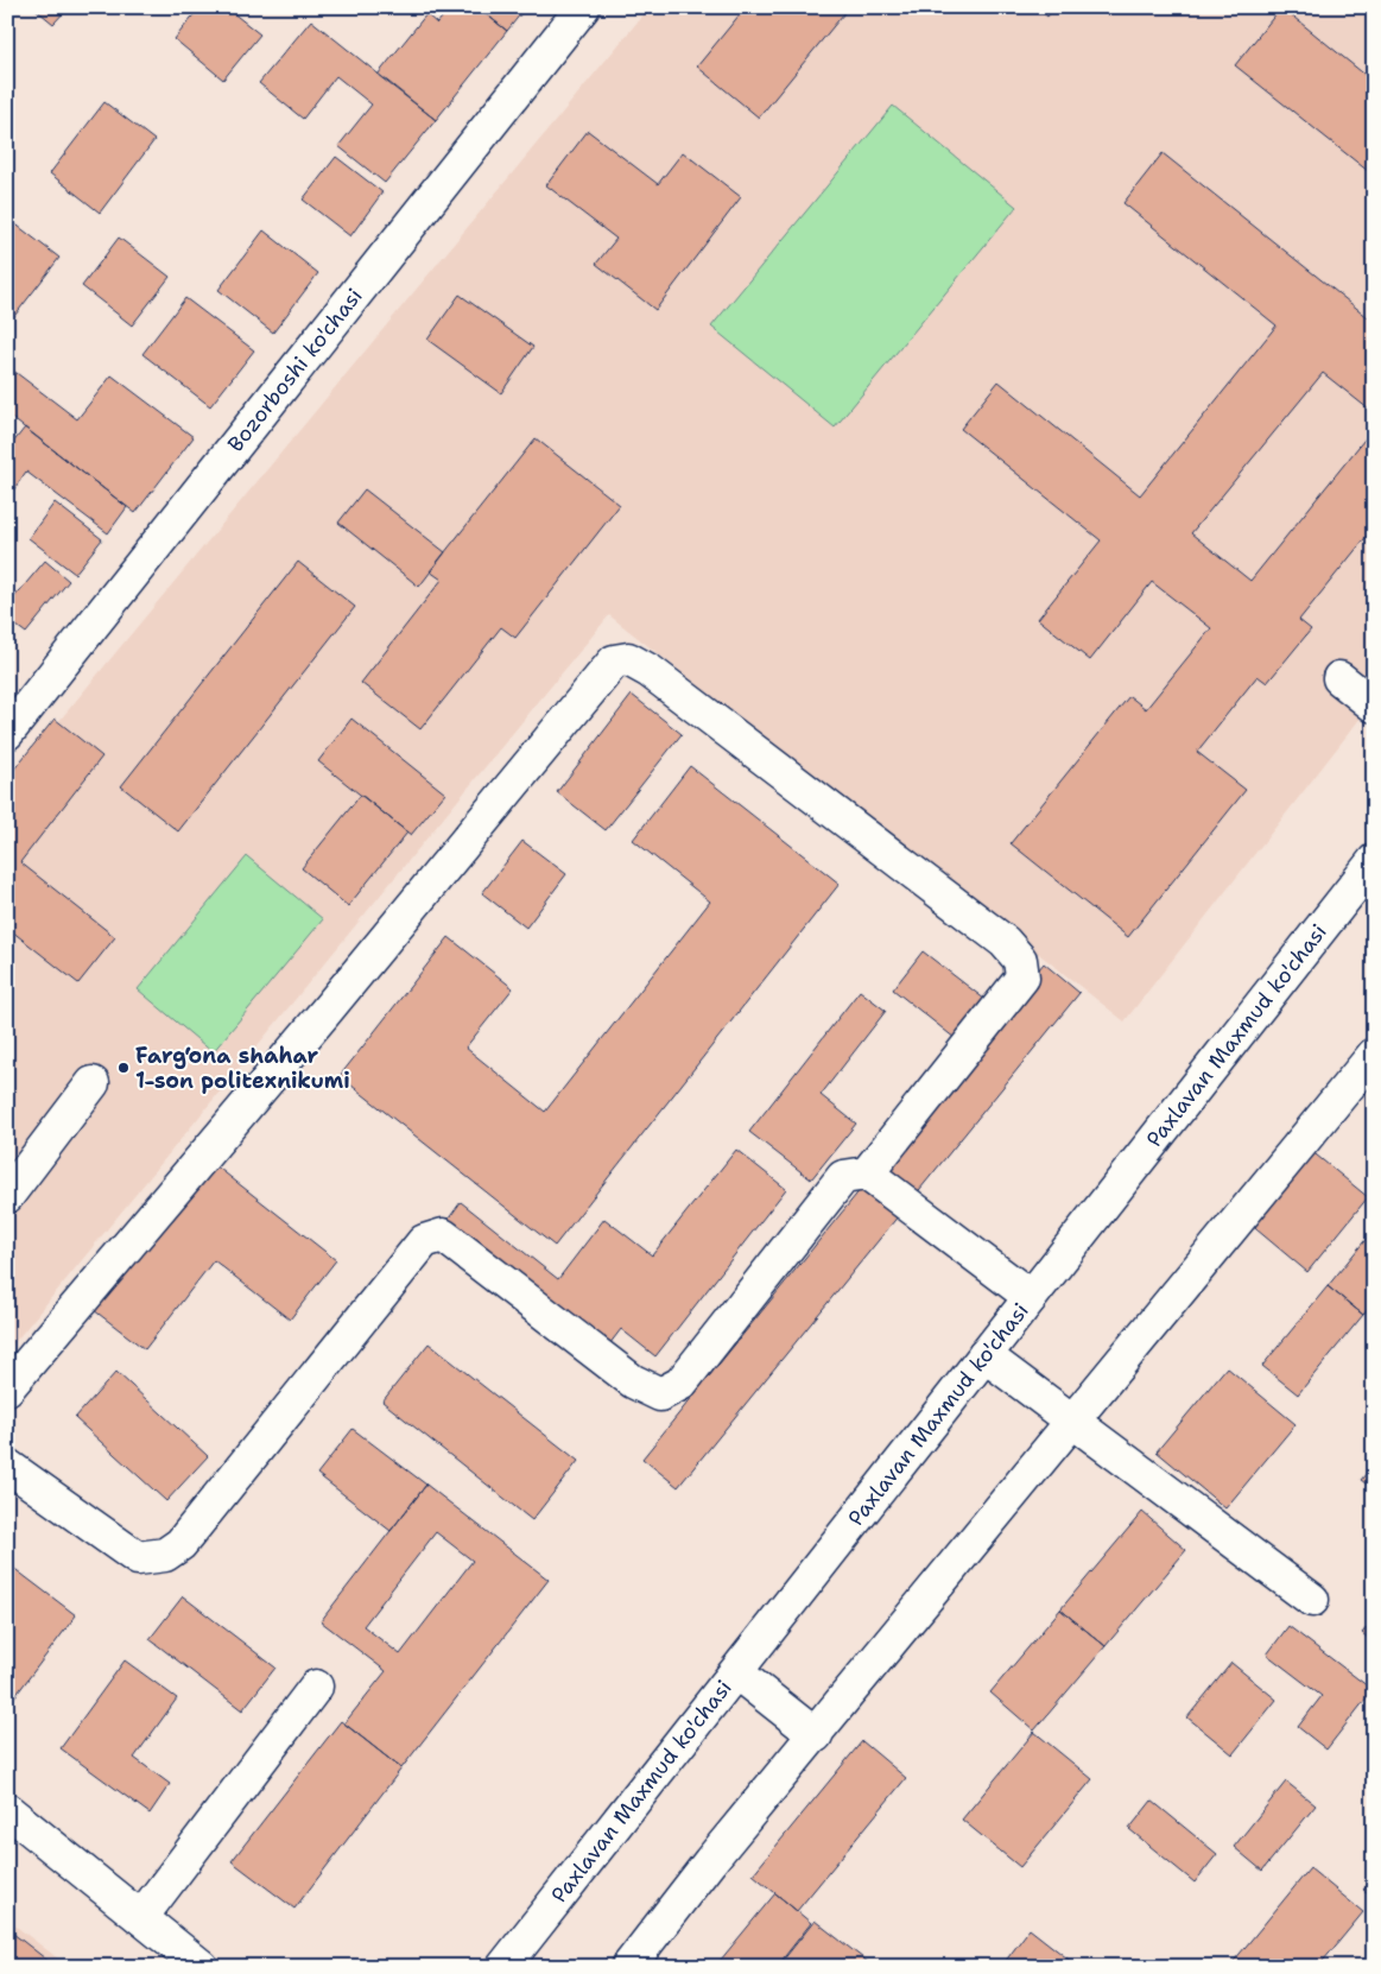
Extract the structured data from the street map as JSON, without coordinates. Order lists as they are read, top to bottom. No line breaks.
{"streets":{"street":["Bozorboshi ko'chasi","Paxlavan Maxmud ko'chasi"]},"places":["Farg‘ona shahar 1-son politexnikumi"]}
